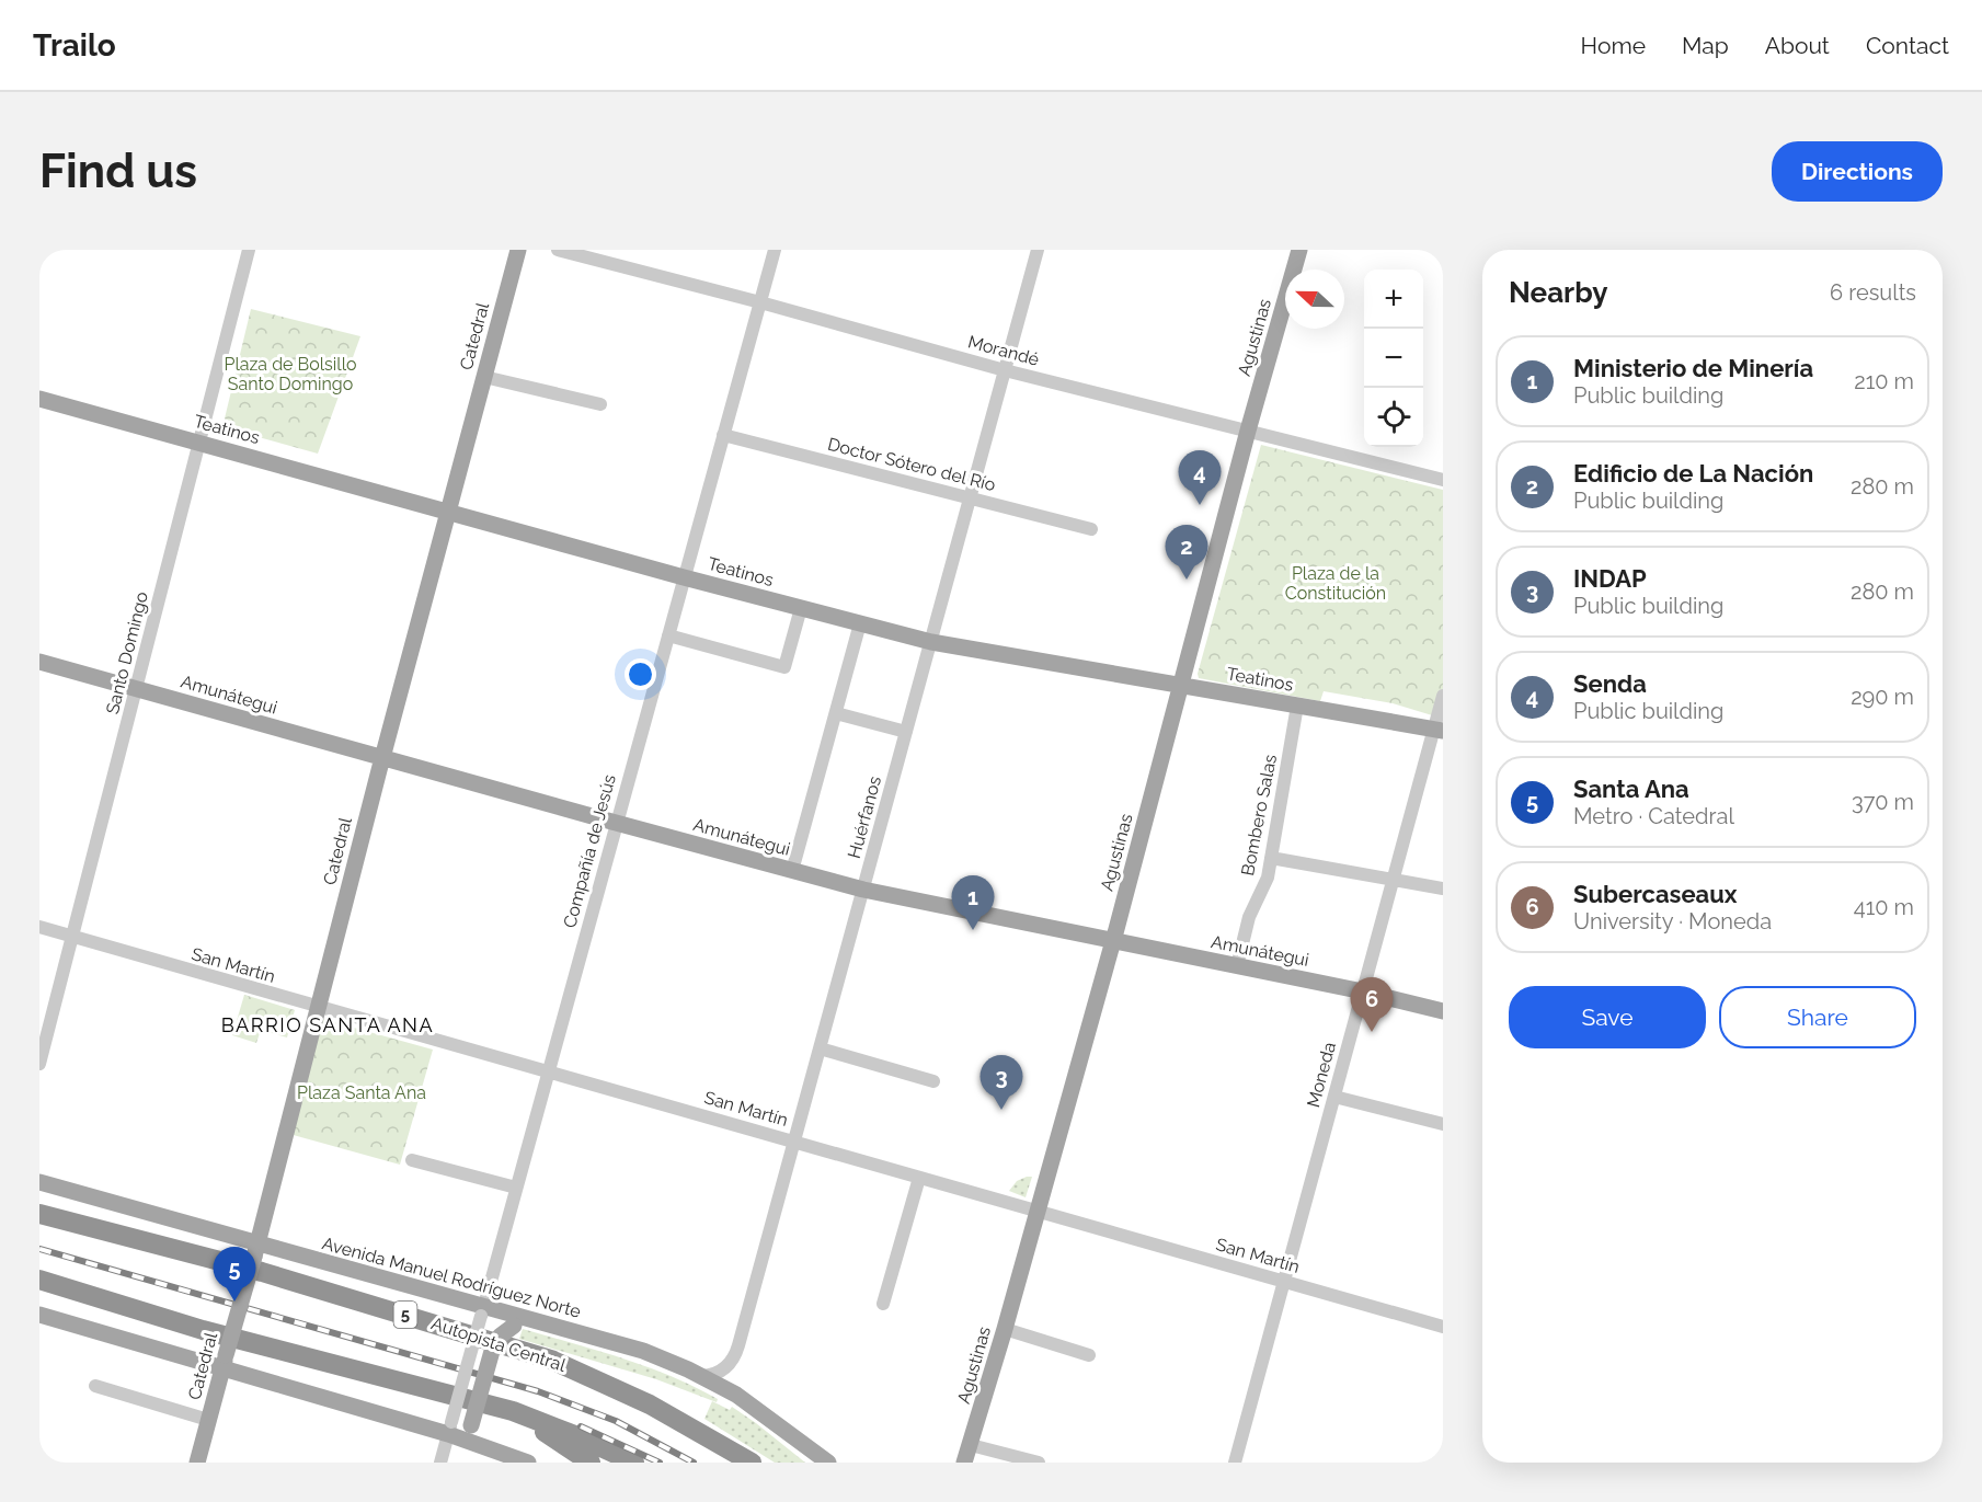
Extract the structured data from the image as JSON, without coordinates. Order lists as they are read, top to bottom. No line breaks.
{"streets":{"highway":["5","Autopista Central"],"main road":["Catedral","Agustinas","Teatinos","Amunátegui","Avenida Manuel Rodríguez Norte"],"street":["Morandé","Doctor Sótero del Río","Santo Domingo","Bombero Salas","Huérfanos","Compañía de Jesús","San Martín","Moneda"]},"crossings":[["Catedral","Teatinos"],["Catedral","Amunátegui"],["Catedral","San Martín"],["Catedral","Avenida Manuel Rodríguez Norte"],["Agustinas","Morandé"],["Agustinas","Teatinos"],["Agustinas","Amunátegui"],["Agustinas","San Martín"],["Morandé","Huérfanos"],["Morandé","Compañía de Jesús"],["Teatinos","Santo Domingo"],["Teatinos","Bombero Salas"],["Teatinos","Huérfanos"],["Teatinos","Compañía de Jesús"],["Teatinos","Moneda"],["Doctor Sótero del Río","Huérfanos"],["Doctor Sótero del Río","Compañía de Jesús"],["Santo Domingo","Amunátegui"],["Santo Domingo","San Martín"],["Amunátegui","Bombero Salas"],["Amunátegui","Huérfanos"],["Amunátegui","Compañía de Jesús"],["Amunátegui","Moneda"],["Huérfanos","San Martín"],["Huérfanos","Avenida Manuel Rodríguez Norte"],["Compañía de Jesús","San Martín"],["Compañía de Jesús","Avenida Manuel Rodríguez Norte"],["San Martín","Moneda"]],"districts":["BARRIO SANTA ANA"],"parks":["Plaza de Bolsillo Santo Domingo","Plaza de la Constitución","Plaza Santa Ana"],"north":"left","page":{"header":"Trailo","nav":["Home","Map","About","Contact"],"buttons":["Directions",["Save","Share"]],"title":"Find us","heading":["Nearby","6 results"],"map_buttons":["+","−"],"list":[{"mark":"1","name":"Ministerio de Minería","note":"Public building","value":"210 m"},{"mark":"2","name":"Edificio de La Nación","note":"Public building","value":"280 m"},{"mark":"3","name":"INDAP","note":"Public building","value":"280 m"},{"mark":"4","name":"Senda","note":"Public building","value":"290 m"},{"mark":"5","name":"Santa Ana","note":"Metro · Catedral","value":"370 m"},{"mark":"6","name":"Subercaseaux","note":"University · Moneda","value":"410 m"}],"pins":["4","2","1","6","3","5"]}}
